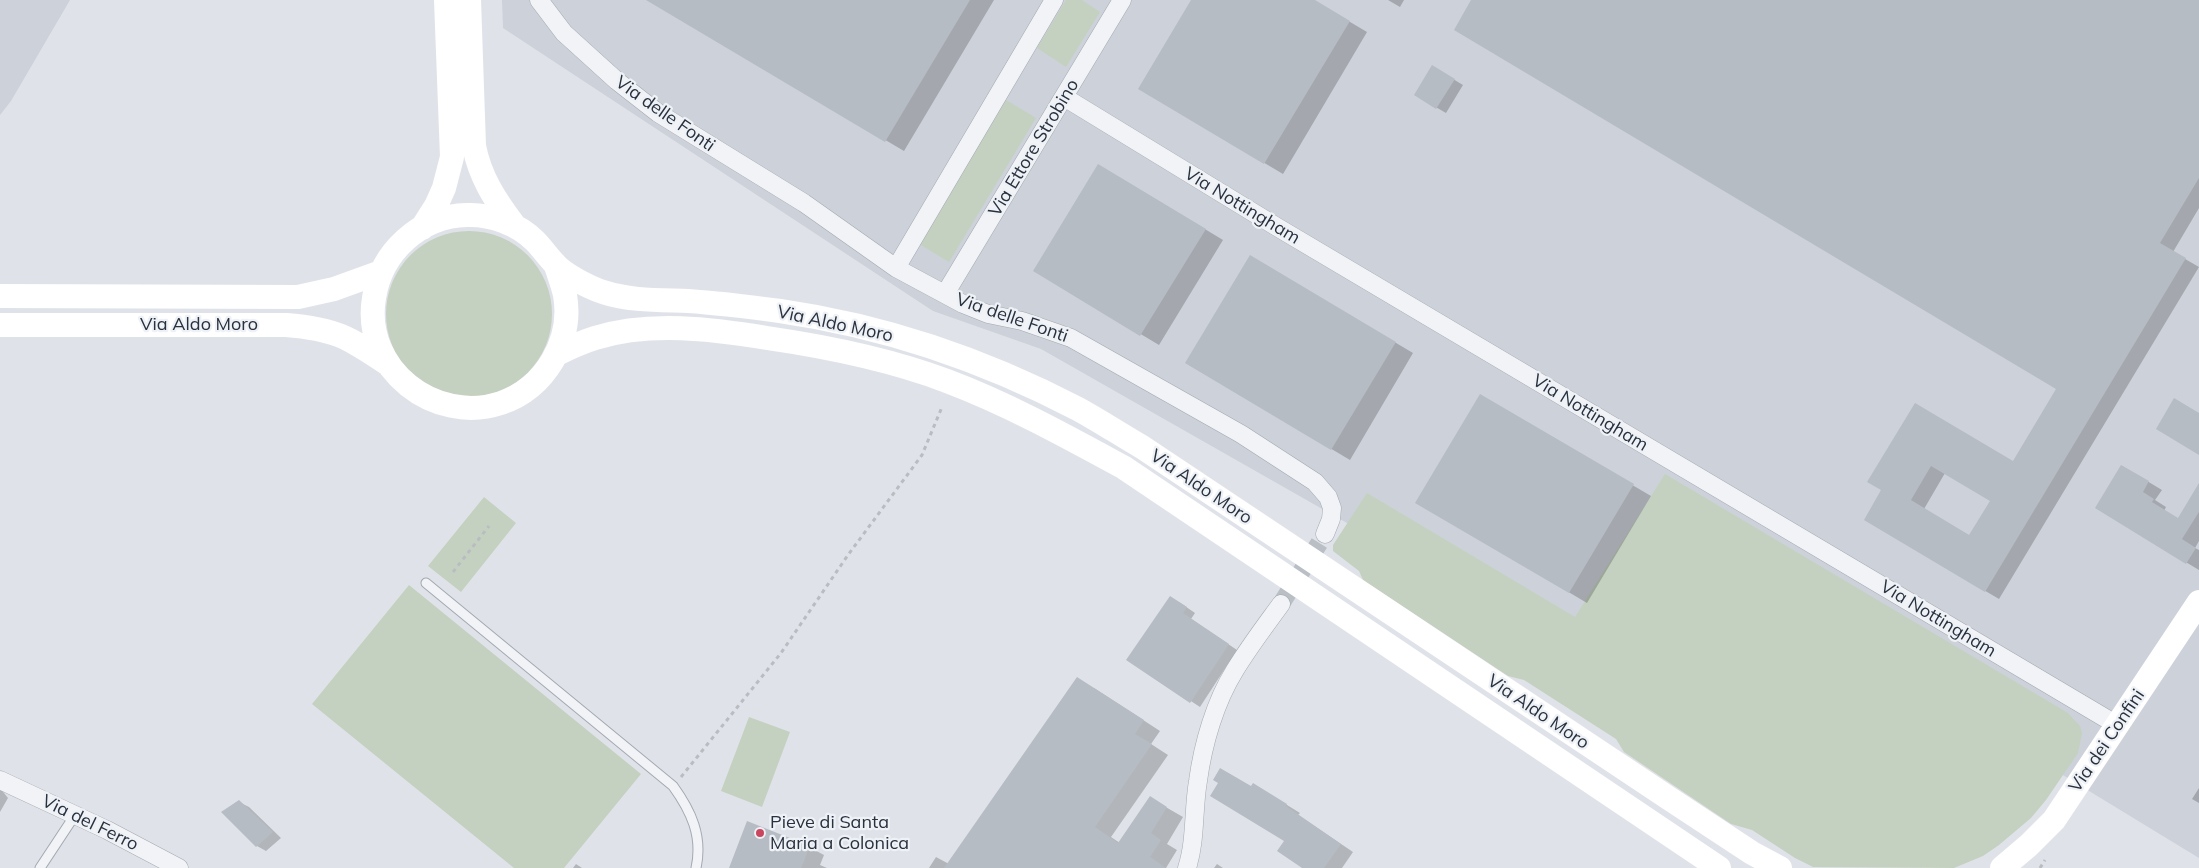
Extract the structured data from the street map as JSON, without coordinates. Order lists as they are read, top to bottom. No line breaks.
{"streets":{"street":["Via delle Fonti","Via Ettore Strobino","Via Nottingham","Via Aldo Moro","Via dei Confini","Via del Ferro"]},"crossings":[["Via delle Fonti","Via Ettore Strobino"],["Via Ettore Strobino","Via Nottingham"],["Via Nottingham","Via dei Confini"]],"places":["Pieve di Santa Maria a Colonica"]}
